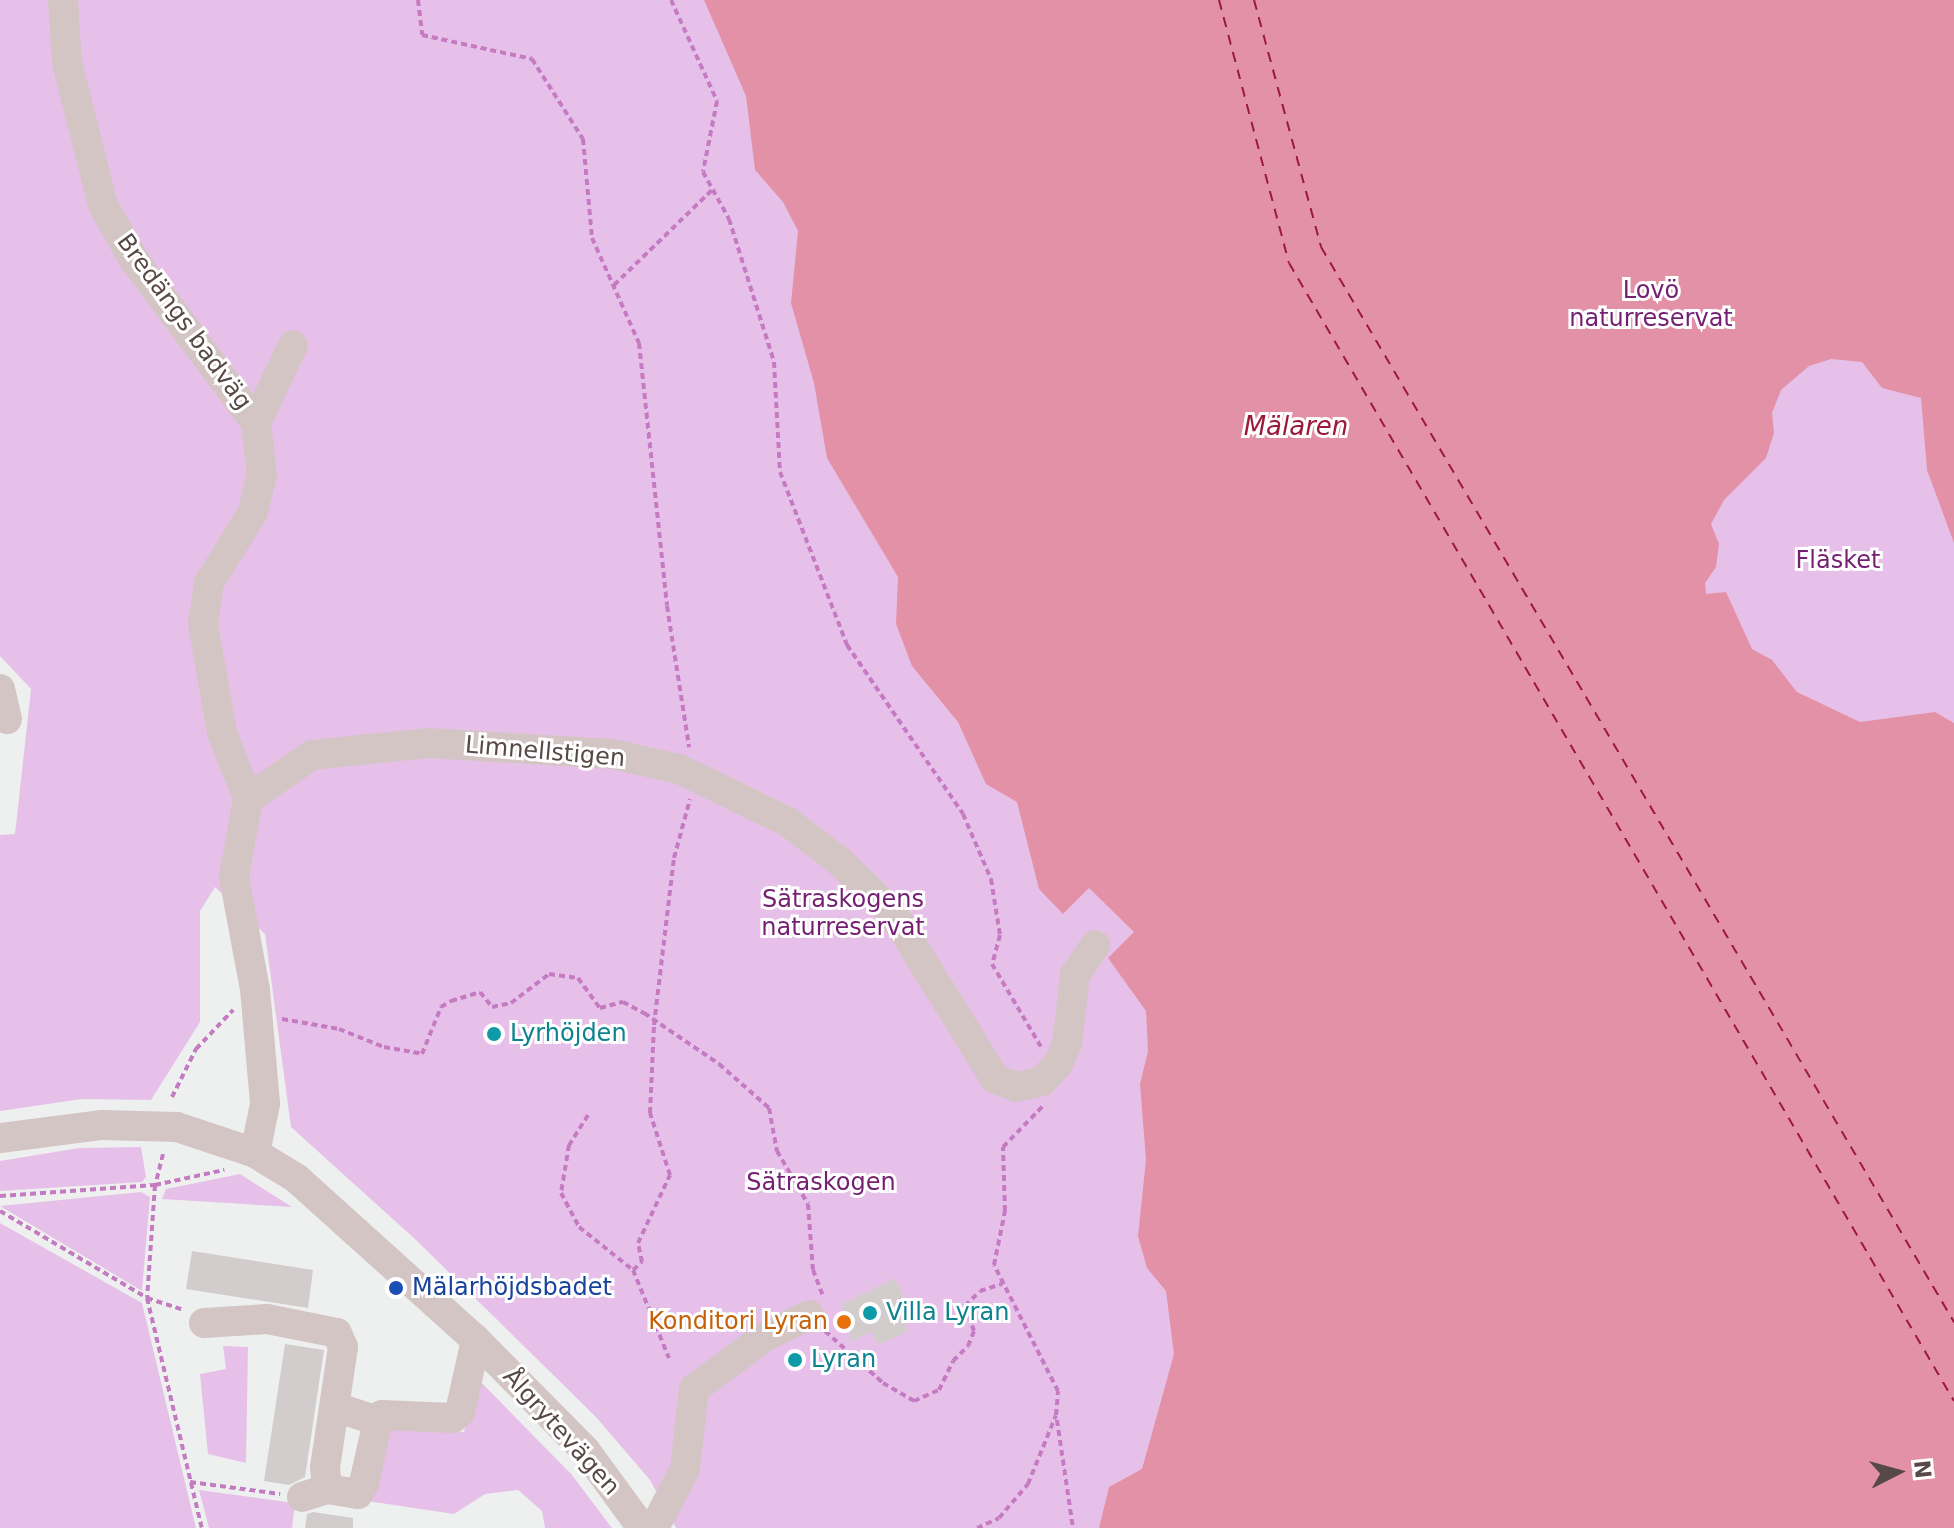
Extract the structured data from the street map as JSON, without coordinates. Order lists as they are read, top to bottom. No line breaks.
{"streets":{"street":["Bredängs badväg","Limnellstigen","Ålgrytevägen"]},"crossings":[["Bredängs badväg","Limnellstigen"]],"water":["Mälaren"],"parks":["Lovö naturreservat","Fläsket","Sätraskogens naturreservat","Sätraskogen"],"places":["Lyrhöjden","Mälarhöjdsbadet","Villa Lyran","Konditori Lyran","Lyran"],"north":"right"}
